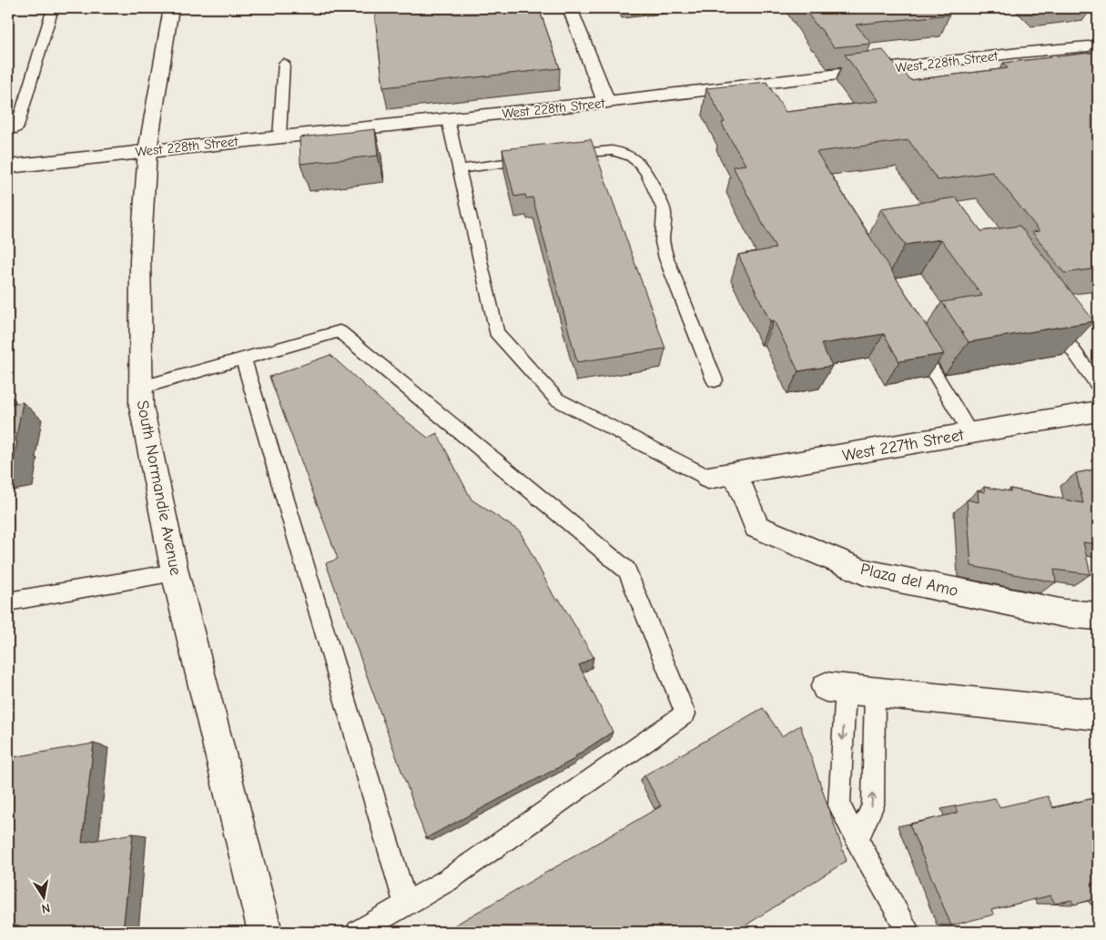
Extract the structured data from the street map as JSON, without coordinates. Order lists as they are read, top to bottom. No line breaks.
{"streets":{"street":["West 228th Street","West 227th Street","South Normandie Avenue","Plaza del Amo"]},"crossings":[["West 228th Street","South Normandie Avenue"],["West 227th Street","Plaza del Amo"]],"north":"bottom"}
